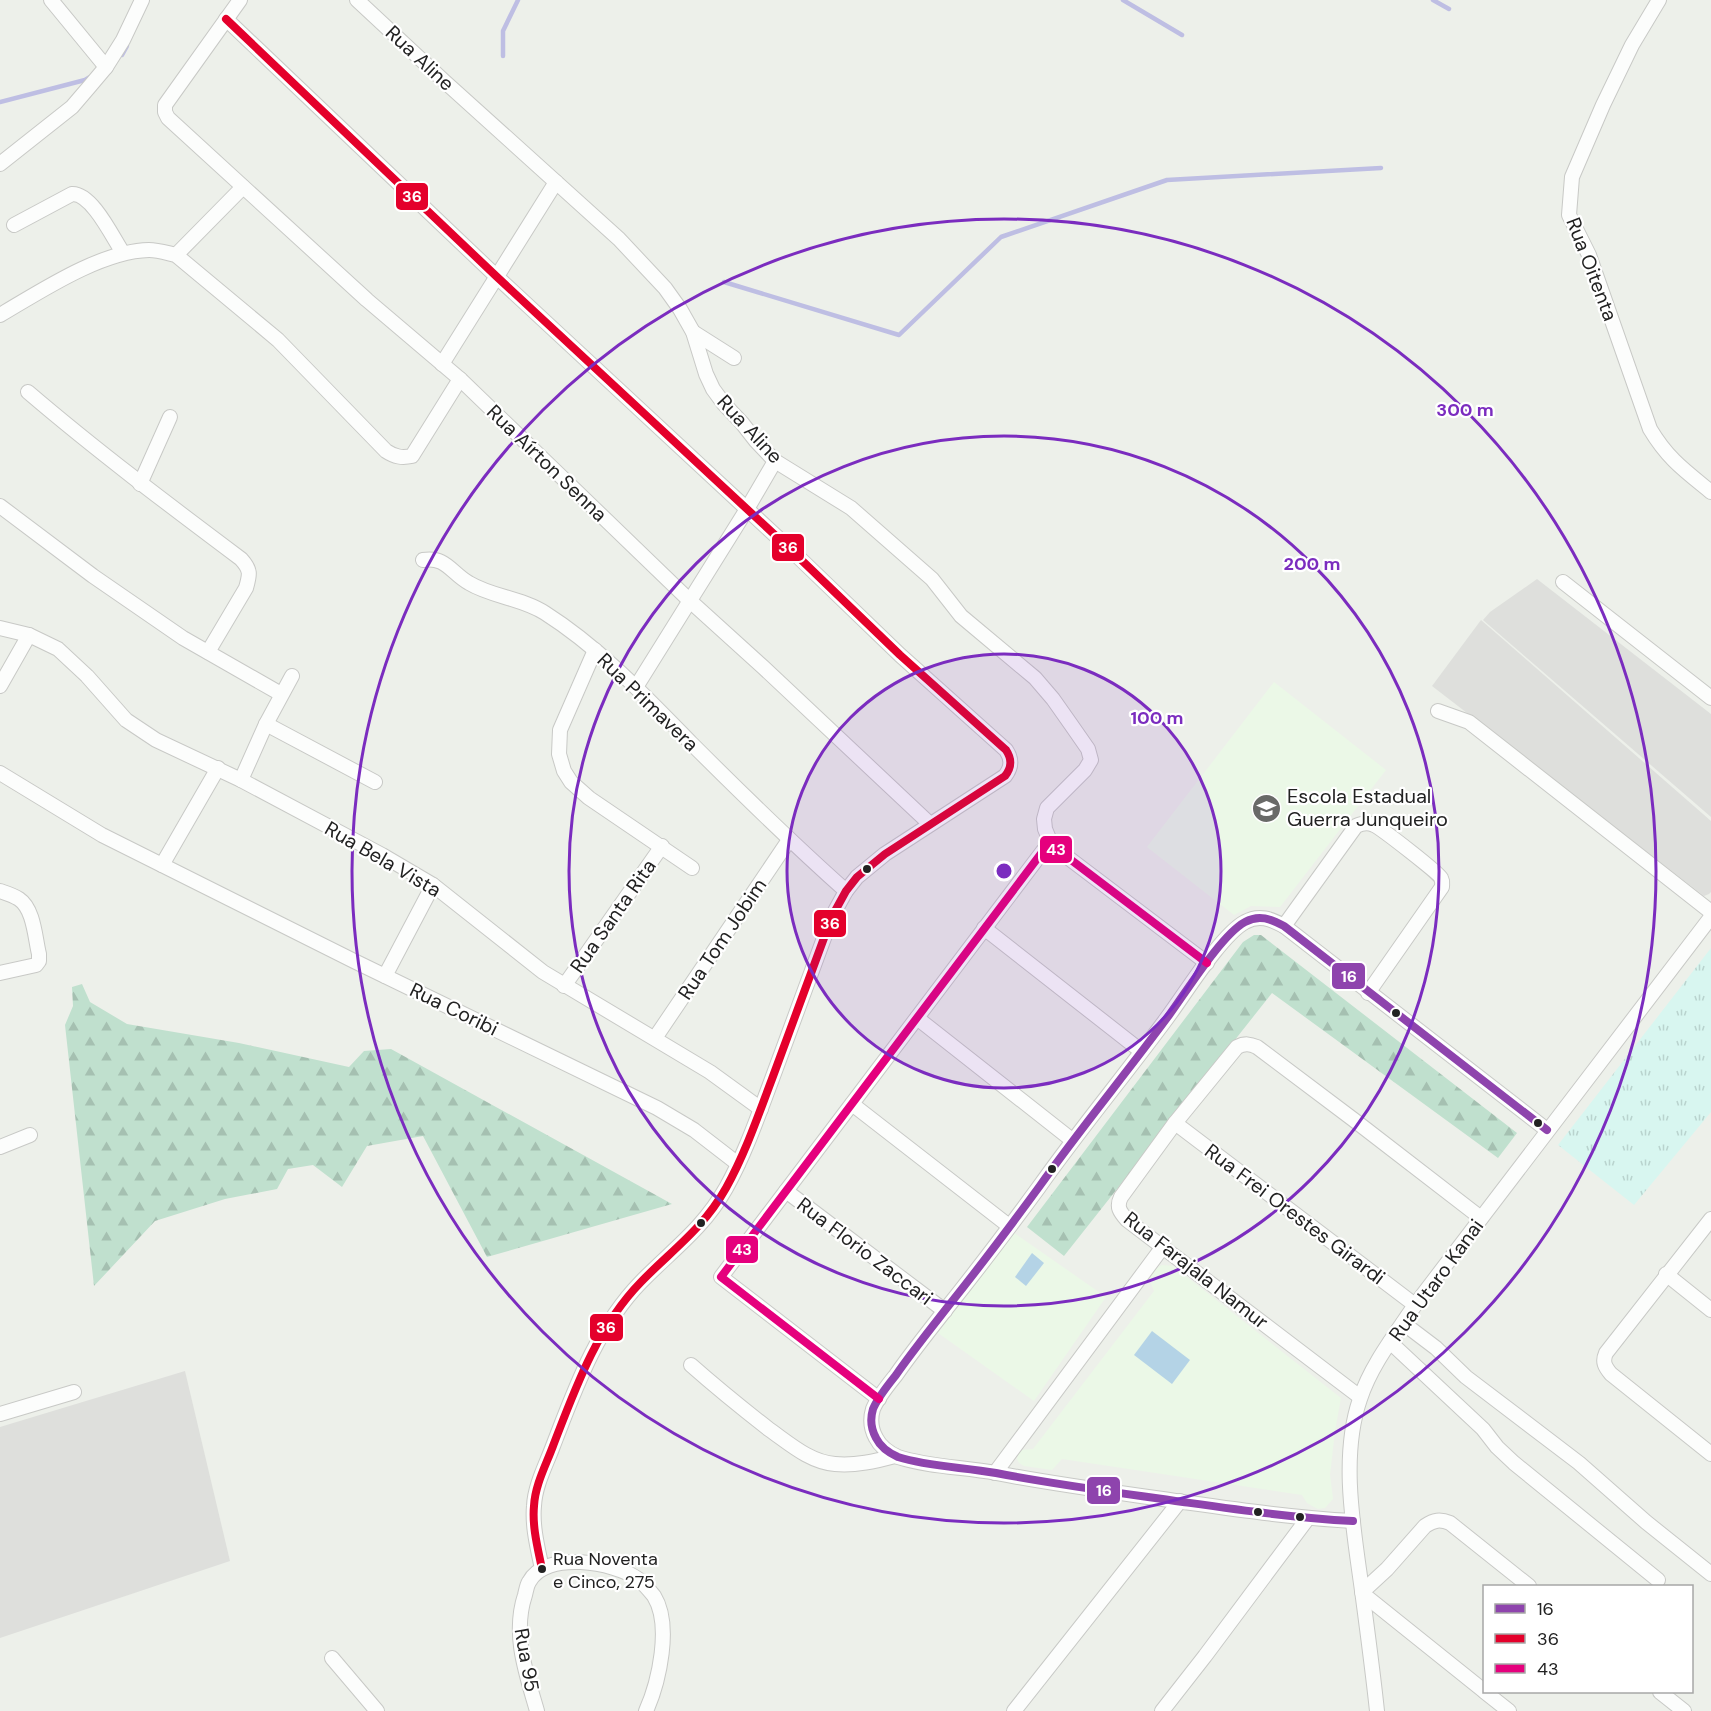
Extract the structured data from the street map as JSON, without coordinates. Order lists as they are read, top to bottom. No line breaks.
{"streets":{"street":["Rua Aline","Rua Oitenta","Rua Aírton Senna","Rua Primavera","Rua Bela Vista","Rua Santa Rita","Rua Tom Jobim","Rua Coribi","Rua Frei Orestes Girardi","Rua Florio Zaccari","Rua Farajala Namur","Rua Utaro Kanai","Rua 95"]},"crossings":[["Rua Primavera","Rua Tom Jobim"],["Rua Bela Vista","Rua Santa Rita"],["Rua Bela Vista","Rua Tom Jobim"],["Rua Frei Orestes Girardi","Rua Farajala Namur"],["Rua Frei Orestes Girardi","Rua Utaro Kanai"],["Rua Farajala Namur","Rua Utaro Kanai"]],"places":{"school or university":["Escola Estadual Guerra Junqueiro"],"other":["Rua Noventa e Cinco, 275"]},"lines":["transit line 36","transit line 43","transit line 16"],"legend":["16","36","43"],"rings":["300 m","200 m","100 m"]}
